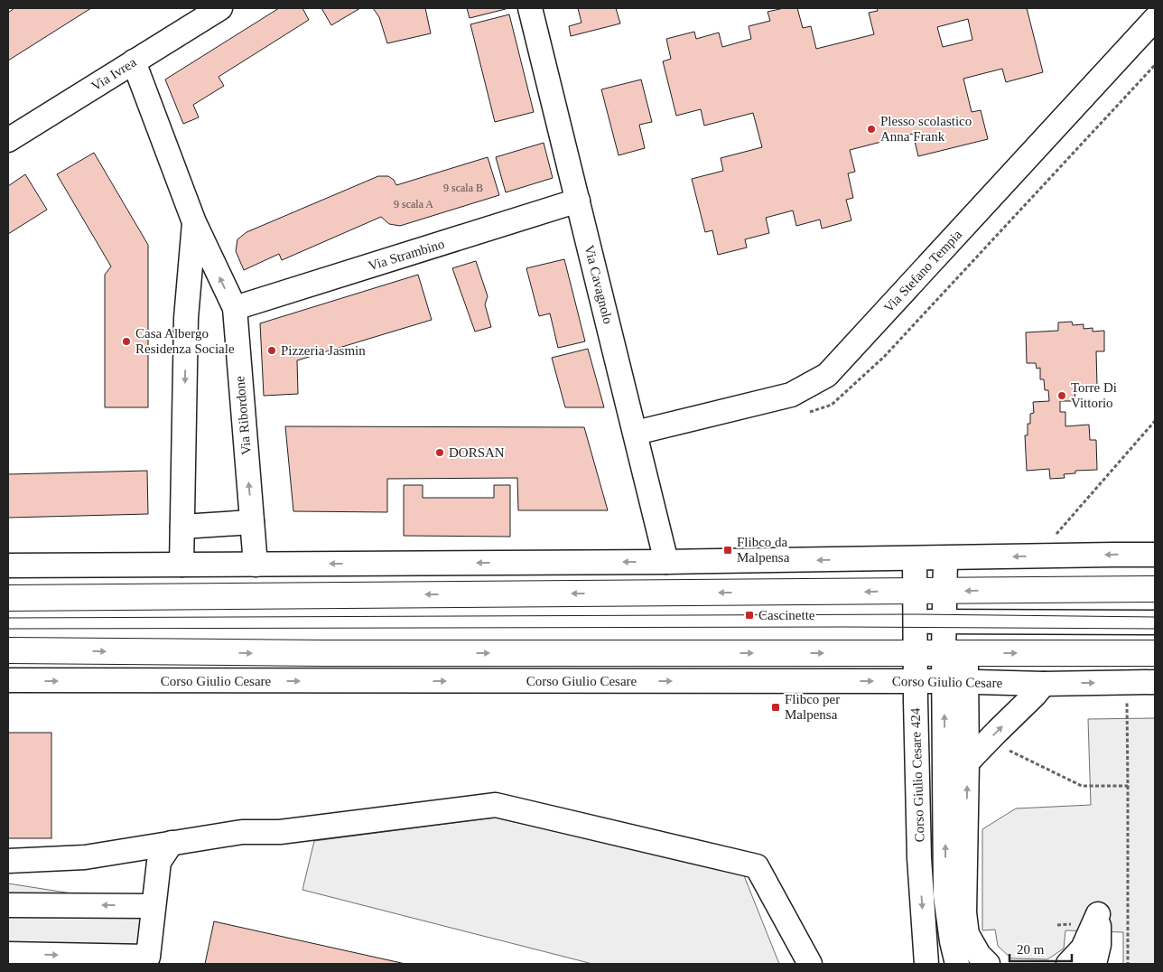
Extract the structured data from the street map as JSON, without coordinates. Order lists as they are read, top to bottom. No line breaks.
{"streets":{"main road":["Corso Giulio Cesare"],"street":["Via Ivrea","Via Strambino","Via Stefano Tempia","Via Cavagnolo","Via Ribordone","Corso Giulio Cesare 424"]},"crossings":[["Via Ivrea","Via Ribordone"],["Via Strambino","Via Cavagnolo"],["Via Strambino","Via Ribordone"],["Via Stefano Tempia","Via Cavagnolo"],["Corso Giulio Cesare","Corso Giulio Cesare 424"]],"places":{"other":["Plesso scolastico Anna Frank","Casa Albergo Residenza Sociale","Pizzeria Jasmin","Torre Di Vittorio","DORSAN"],"transit":["Flibco da Malpensa","Cascinette","Flibco per Malpensa"]},"house_numbers":["9 scala B","9 scala A"],"scale_bar":"20 m"}
